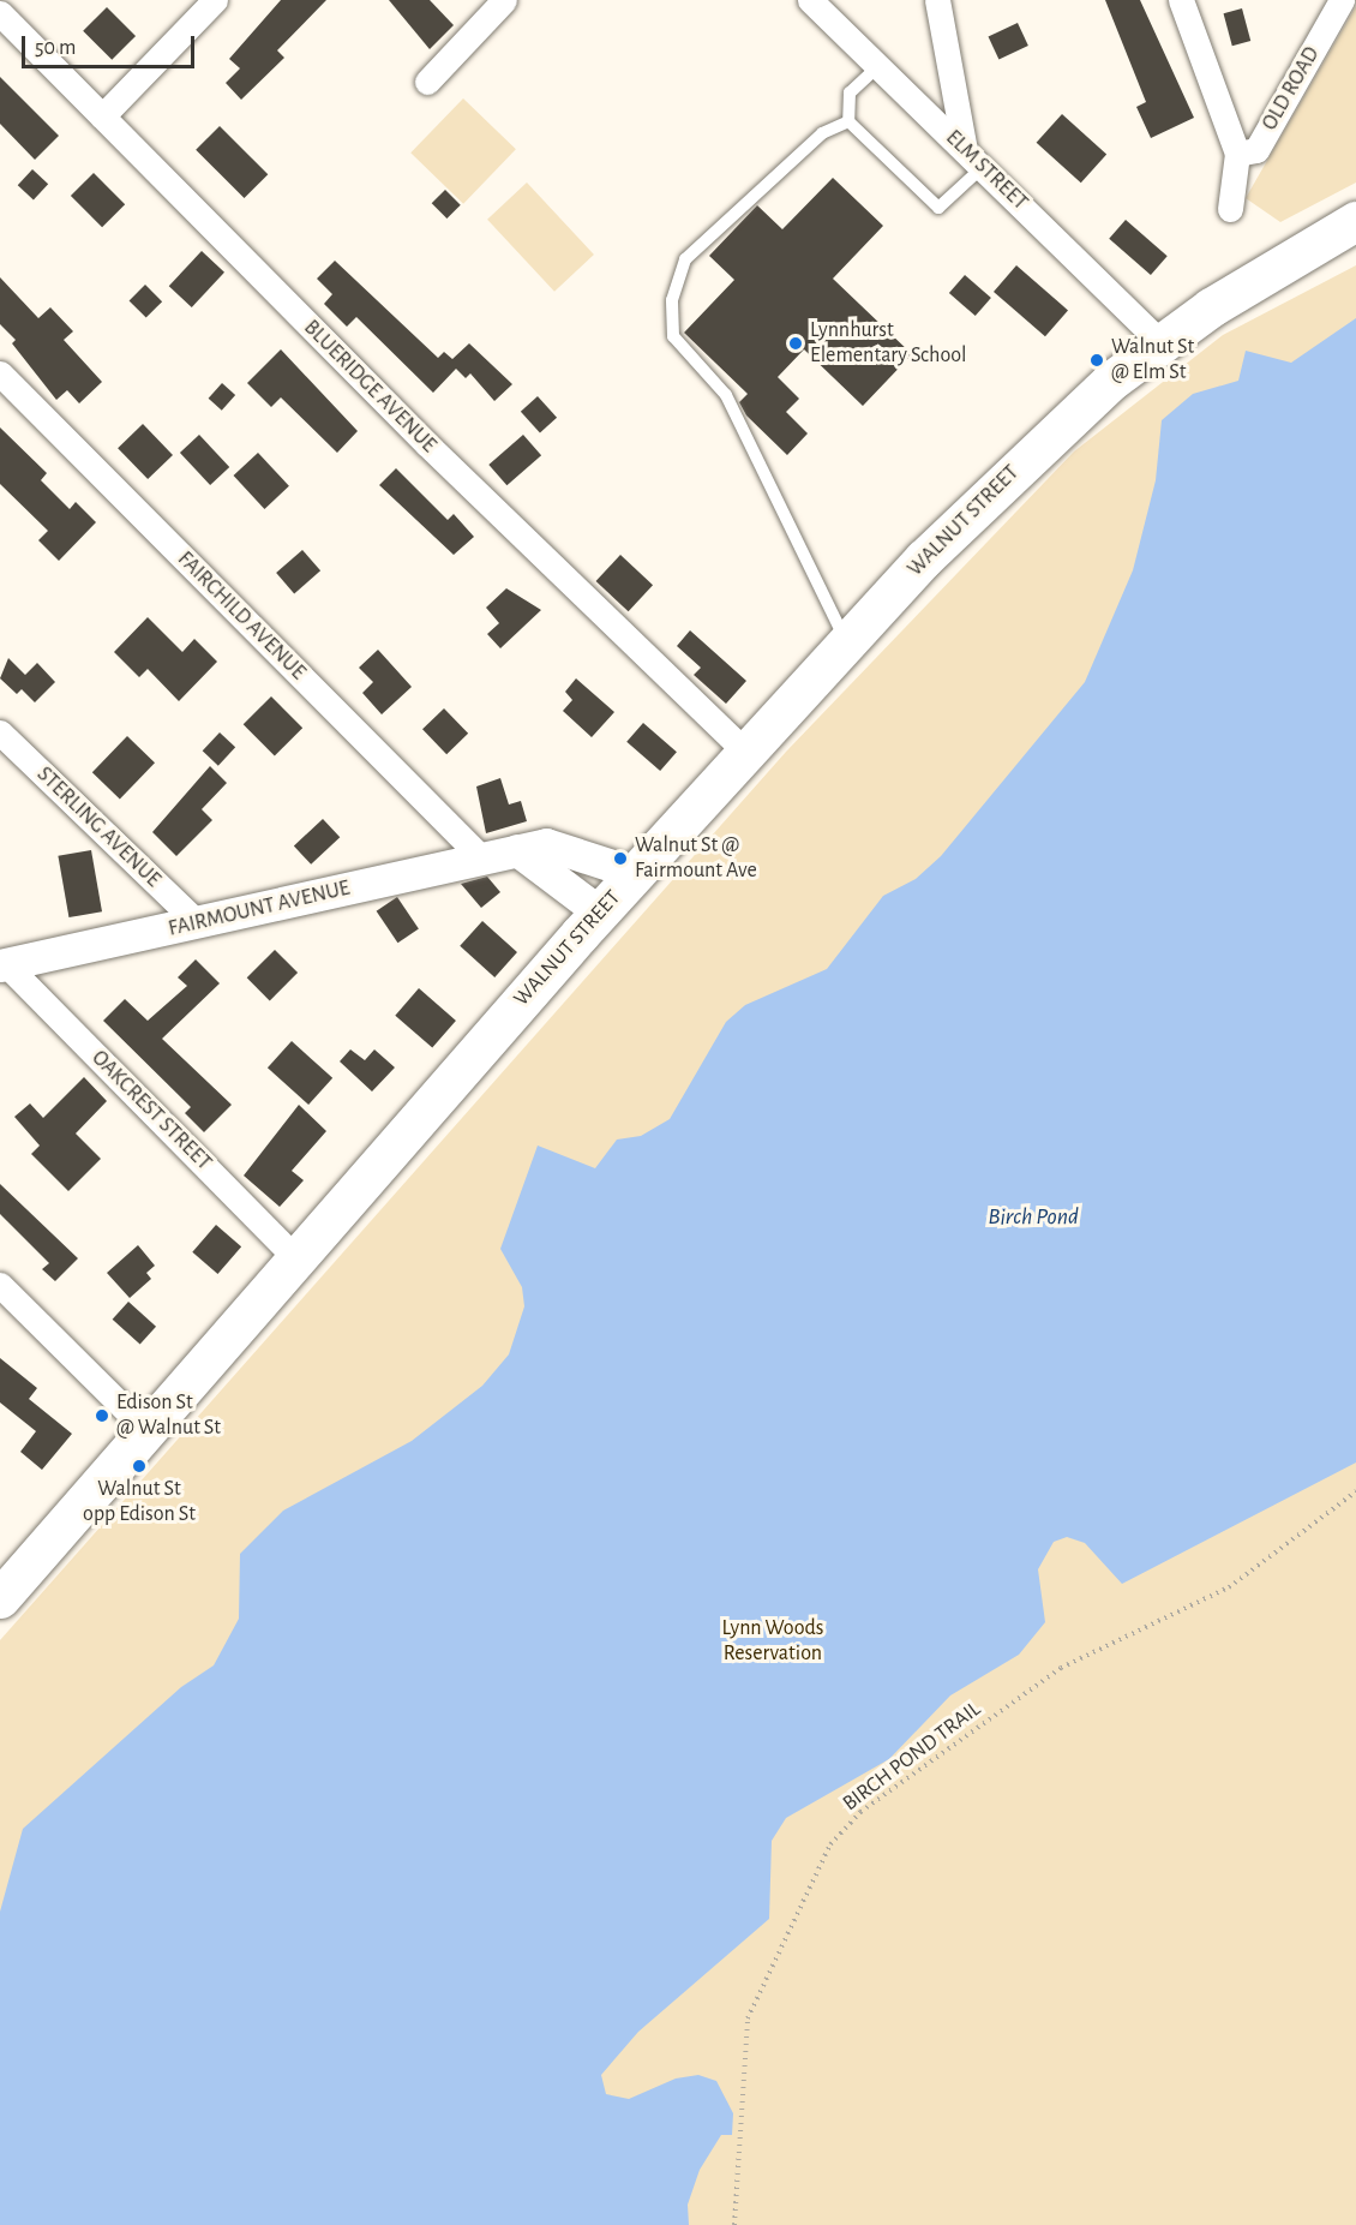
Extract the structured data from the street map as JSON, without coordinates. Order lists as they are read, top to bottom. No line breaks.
{"streets":{"main road":["WALNUT STREET"],"street":["OLD ROAD","ELM STREET","BLUERIDGE AVENUE","FAIRCHILD AVENUE","STERLING AVENUE","FAIRMOUNT AVENUE","OAKCREST STREET"],"path":["BIRCH POND TRAIL"]},"crossings":[["ELM STREET","WALNUT STREET"],["BLUERIDGE AVENUE","WALNUT STREET"],["WALNUT STREET","FAIRMOUNT AVENUE"],["WALNUT STREET","OAKCREST STREET"],["FAIRCHILD AVENUE","FAIRMOUNT AVENUE"],["STERLING AVENUE","FAIRMOUNT AVENUE"],["FAIRMOUNT AVENUE","OAKCREST STREET"]],"water":["Birch Pond"],"parks":["Lynn Woods Reservation"],"places":["Lynnhurst Elementary School","Walnut St @ Elm St","Walnut St @ Fairmount Ave","Edison St @ Walnut St","Walnut St opp Edison St"],"scale_bar":"50 m"}
